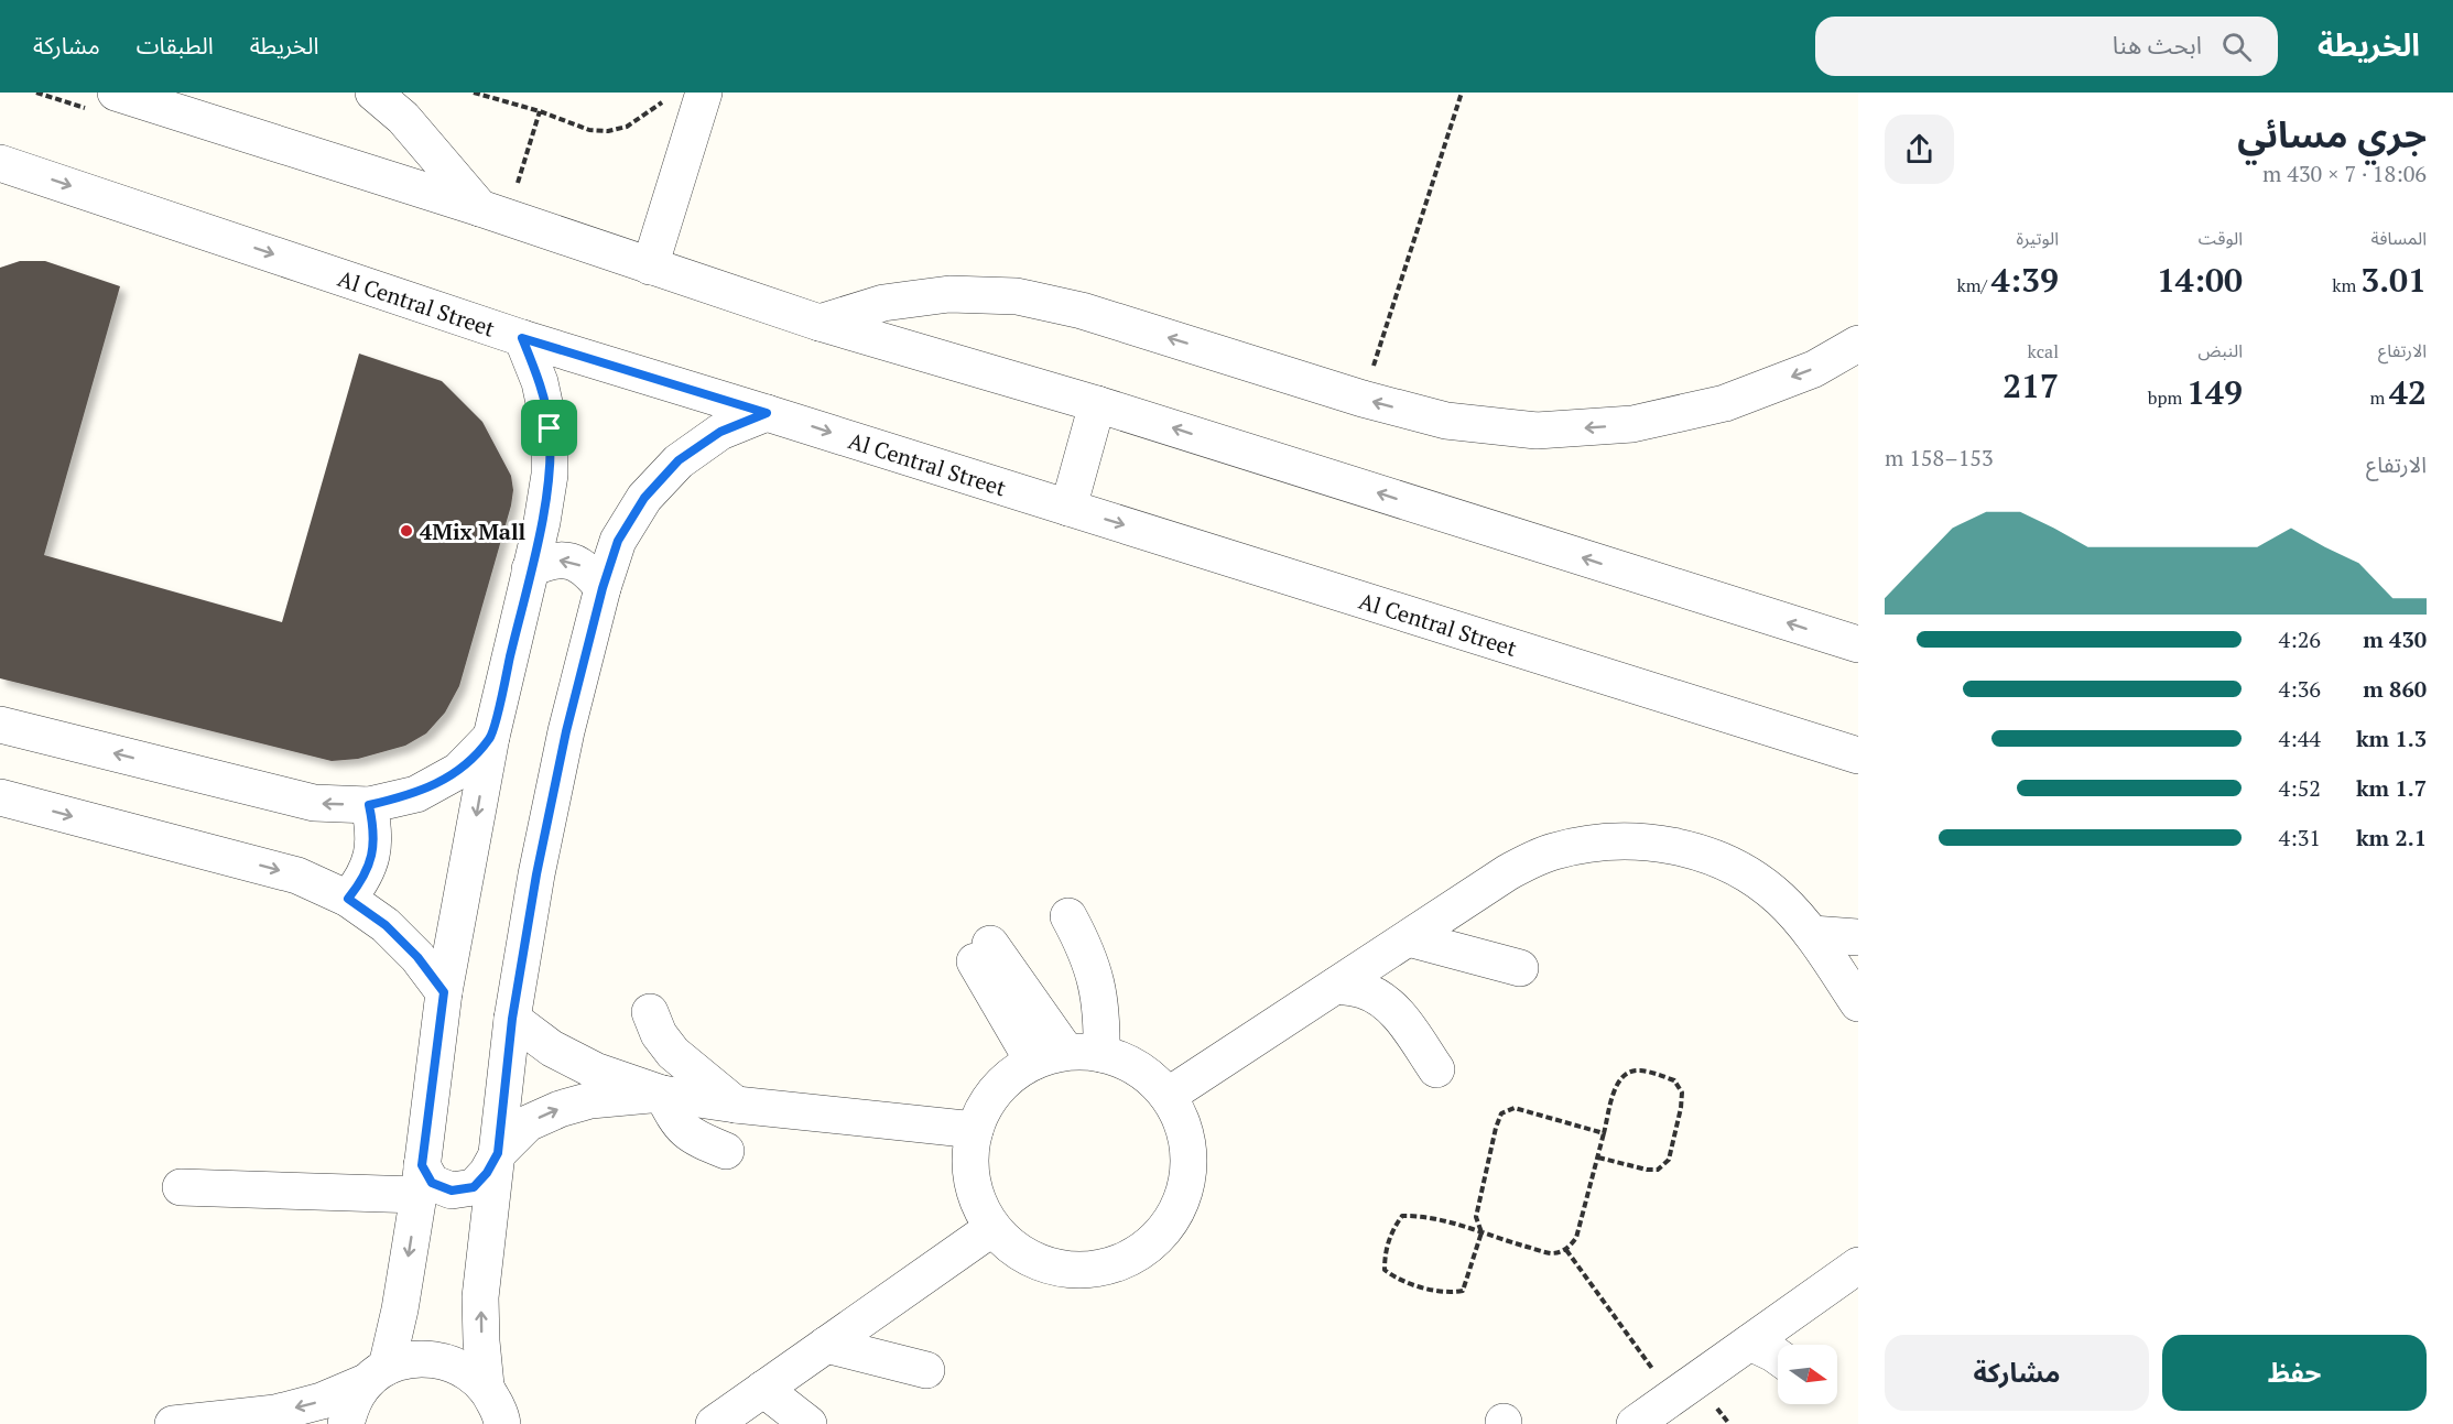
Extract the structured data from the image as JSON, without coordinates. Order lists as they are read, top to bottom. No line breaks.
{"streets":{"street":["Al Central Street"]},"places":["4Mix Mall"],"north":"right","page":{"header":"الخريطة","search":"ابحث هنا","nav":["الخريطة","الطبقات","مشاركة"],"heading":["جري مسائي","18:06 · 7 × 430 m"],"stats":[["المسافة","3.01 km"],["الوقت","14:00"],["الوتيرة","4:39 /km"],["الارتفاع","42 m"],["النبض","149 bpm"],["kcal","217"]],"chart":["الارتفاع","153–158 m"],"list":[{"name":"430 m","note":"4:26"},{"name":"860 m","note":"4:36"},{"name":"1.3 km","note":"4:44"},{"name":"1.7 km","note":"4:52"},{"name":"2.1 km","note":"4:31"}],"buttons":["حفظ","مشاركة"]}}
